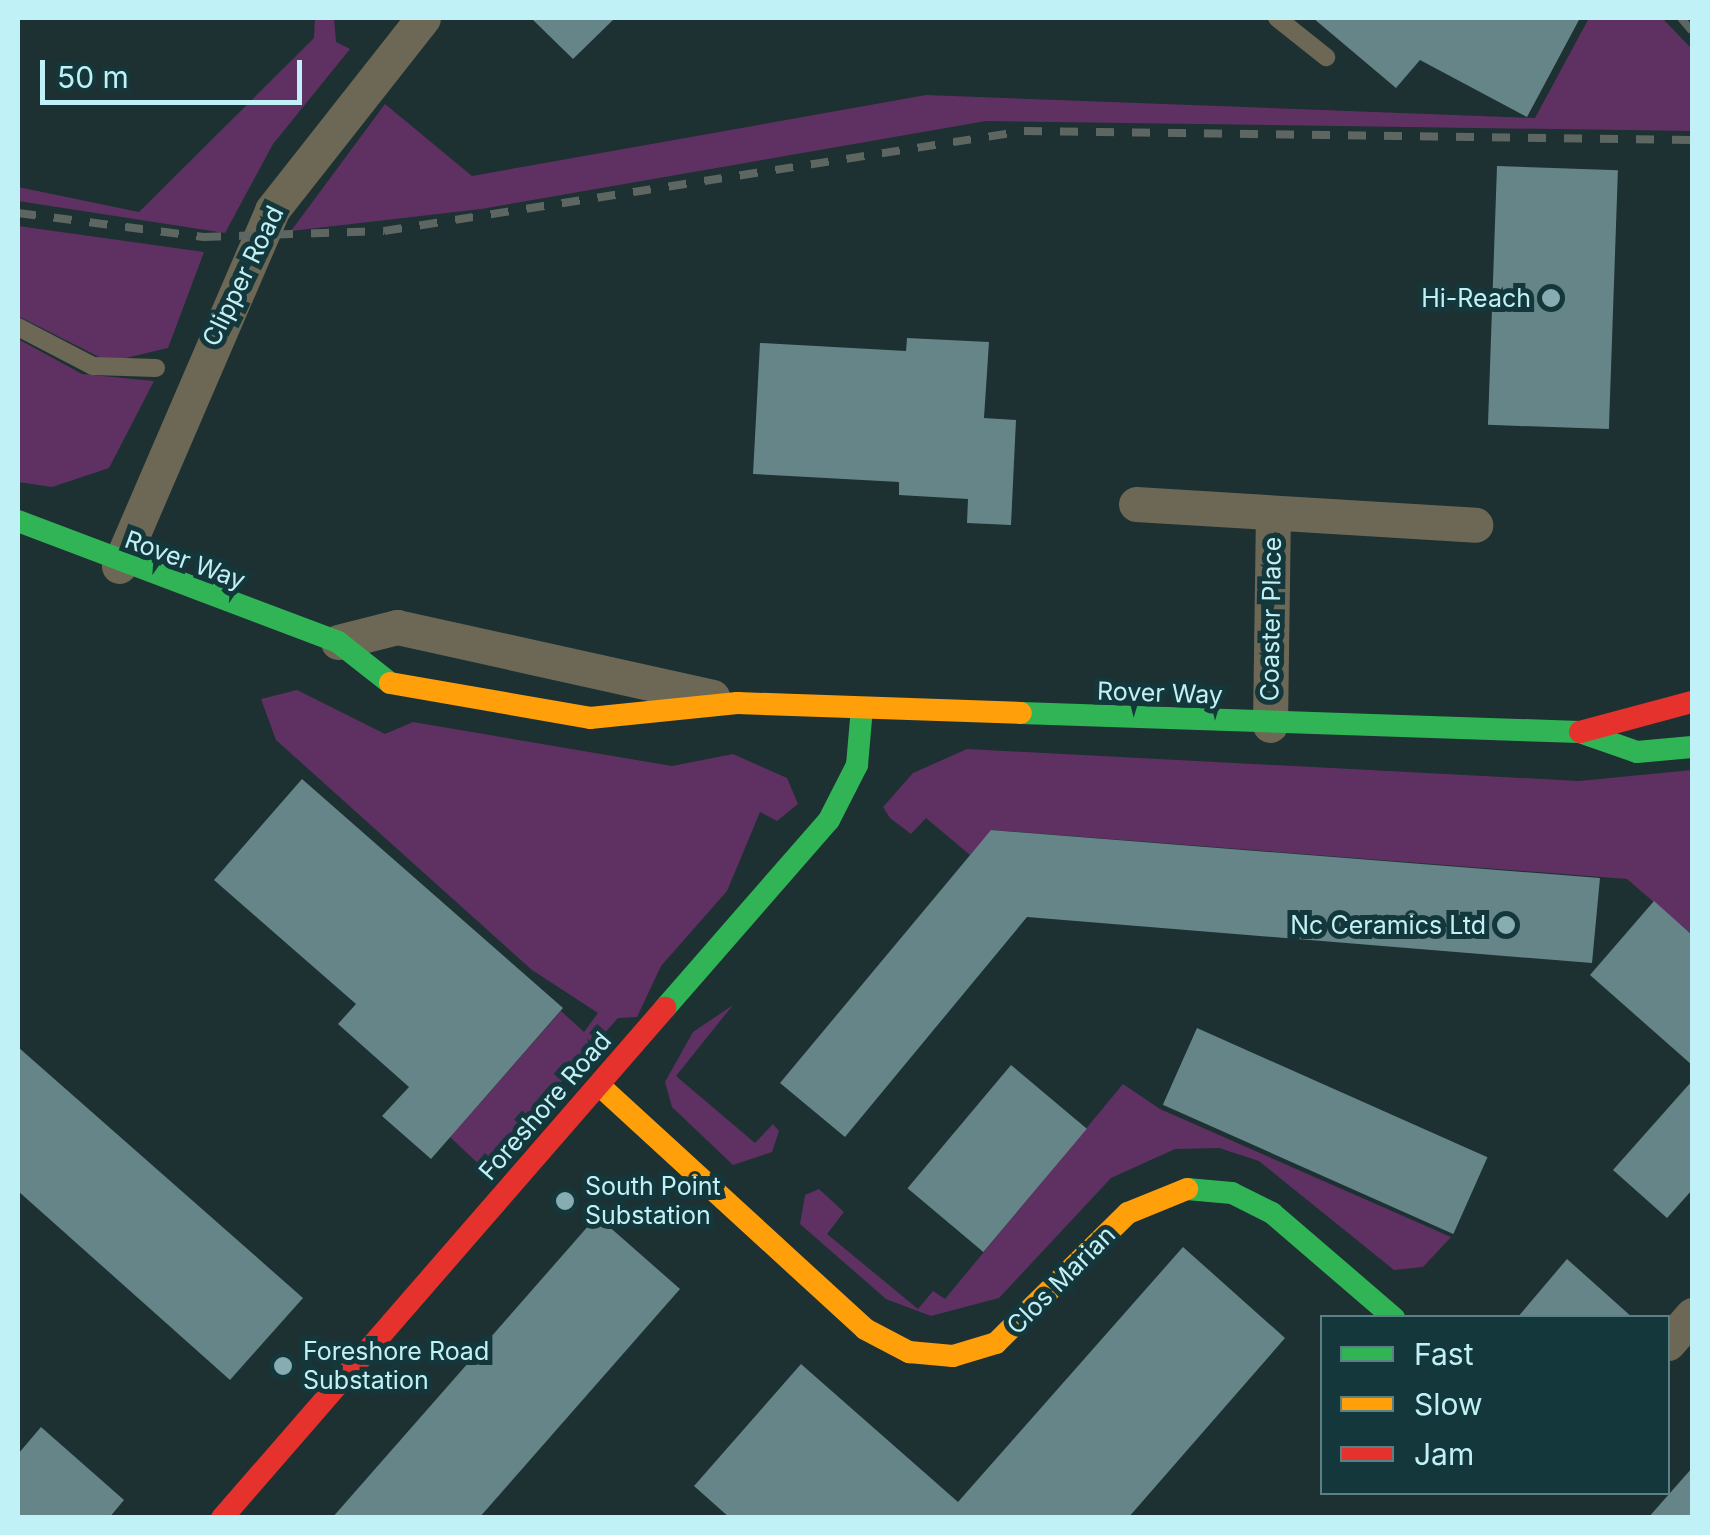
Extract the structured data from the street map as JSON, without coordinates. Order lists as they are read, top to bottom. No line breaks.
{"streets":{"street":["Clipper Road","Rover Way","Coaster Place","Foreshore Road","Clos Marian"]},"crossings":[["Clipper Road","Rover Way"],["Rover Way","Coaster Place"],["Rover Way","Foreshore Road"],["Foreshore Road","Clos Marian"]],"places":["Hi-Reach","Nc Ceramics Ltd","South Point Substation","Foreshore Road Substation"],"legend":["Fast","Slow","Jam"],"scale_bar":"50 m"}
